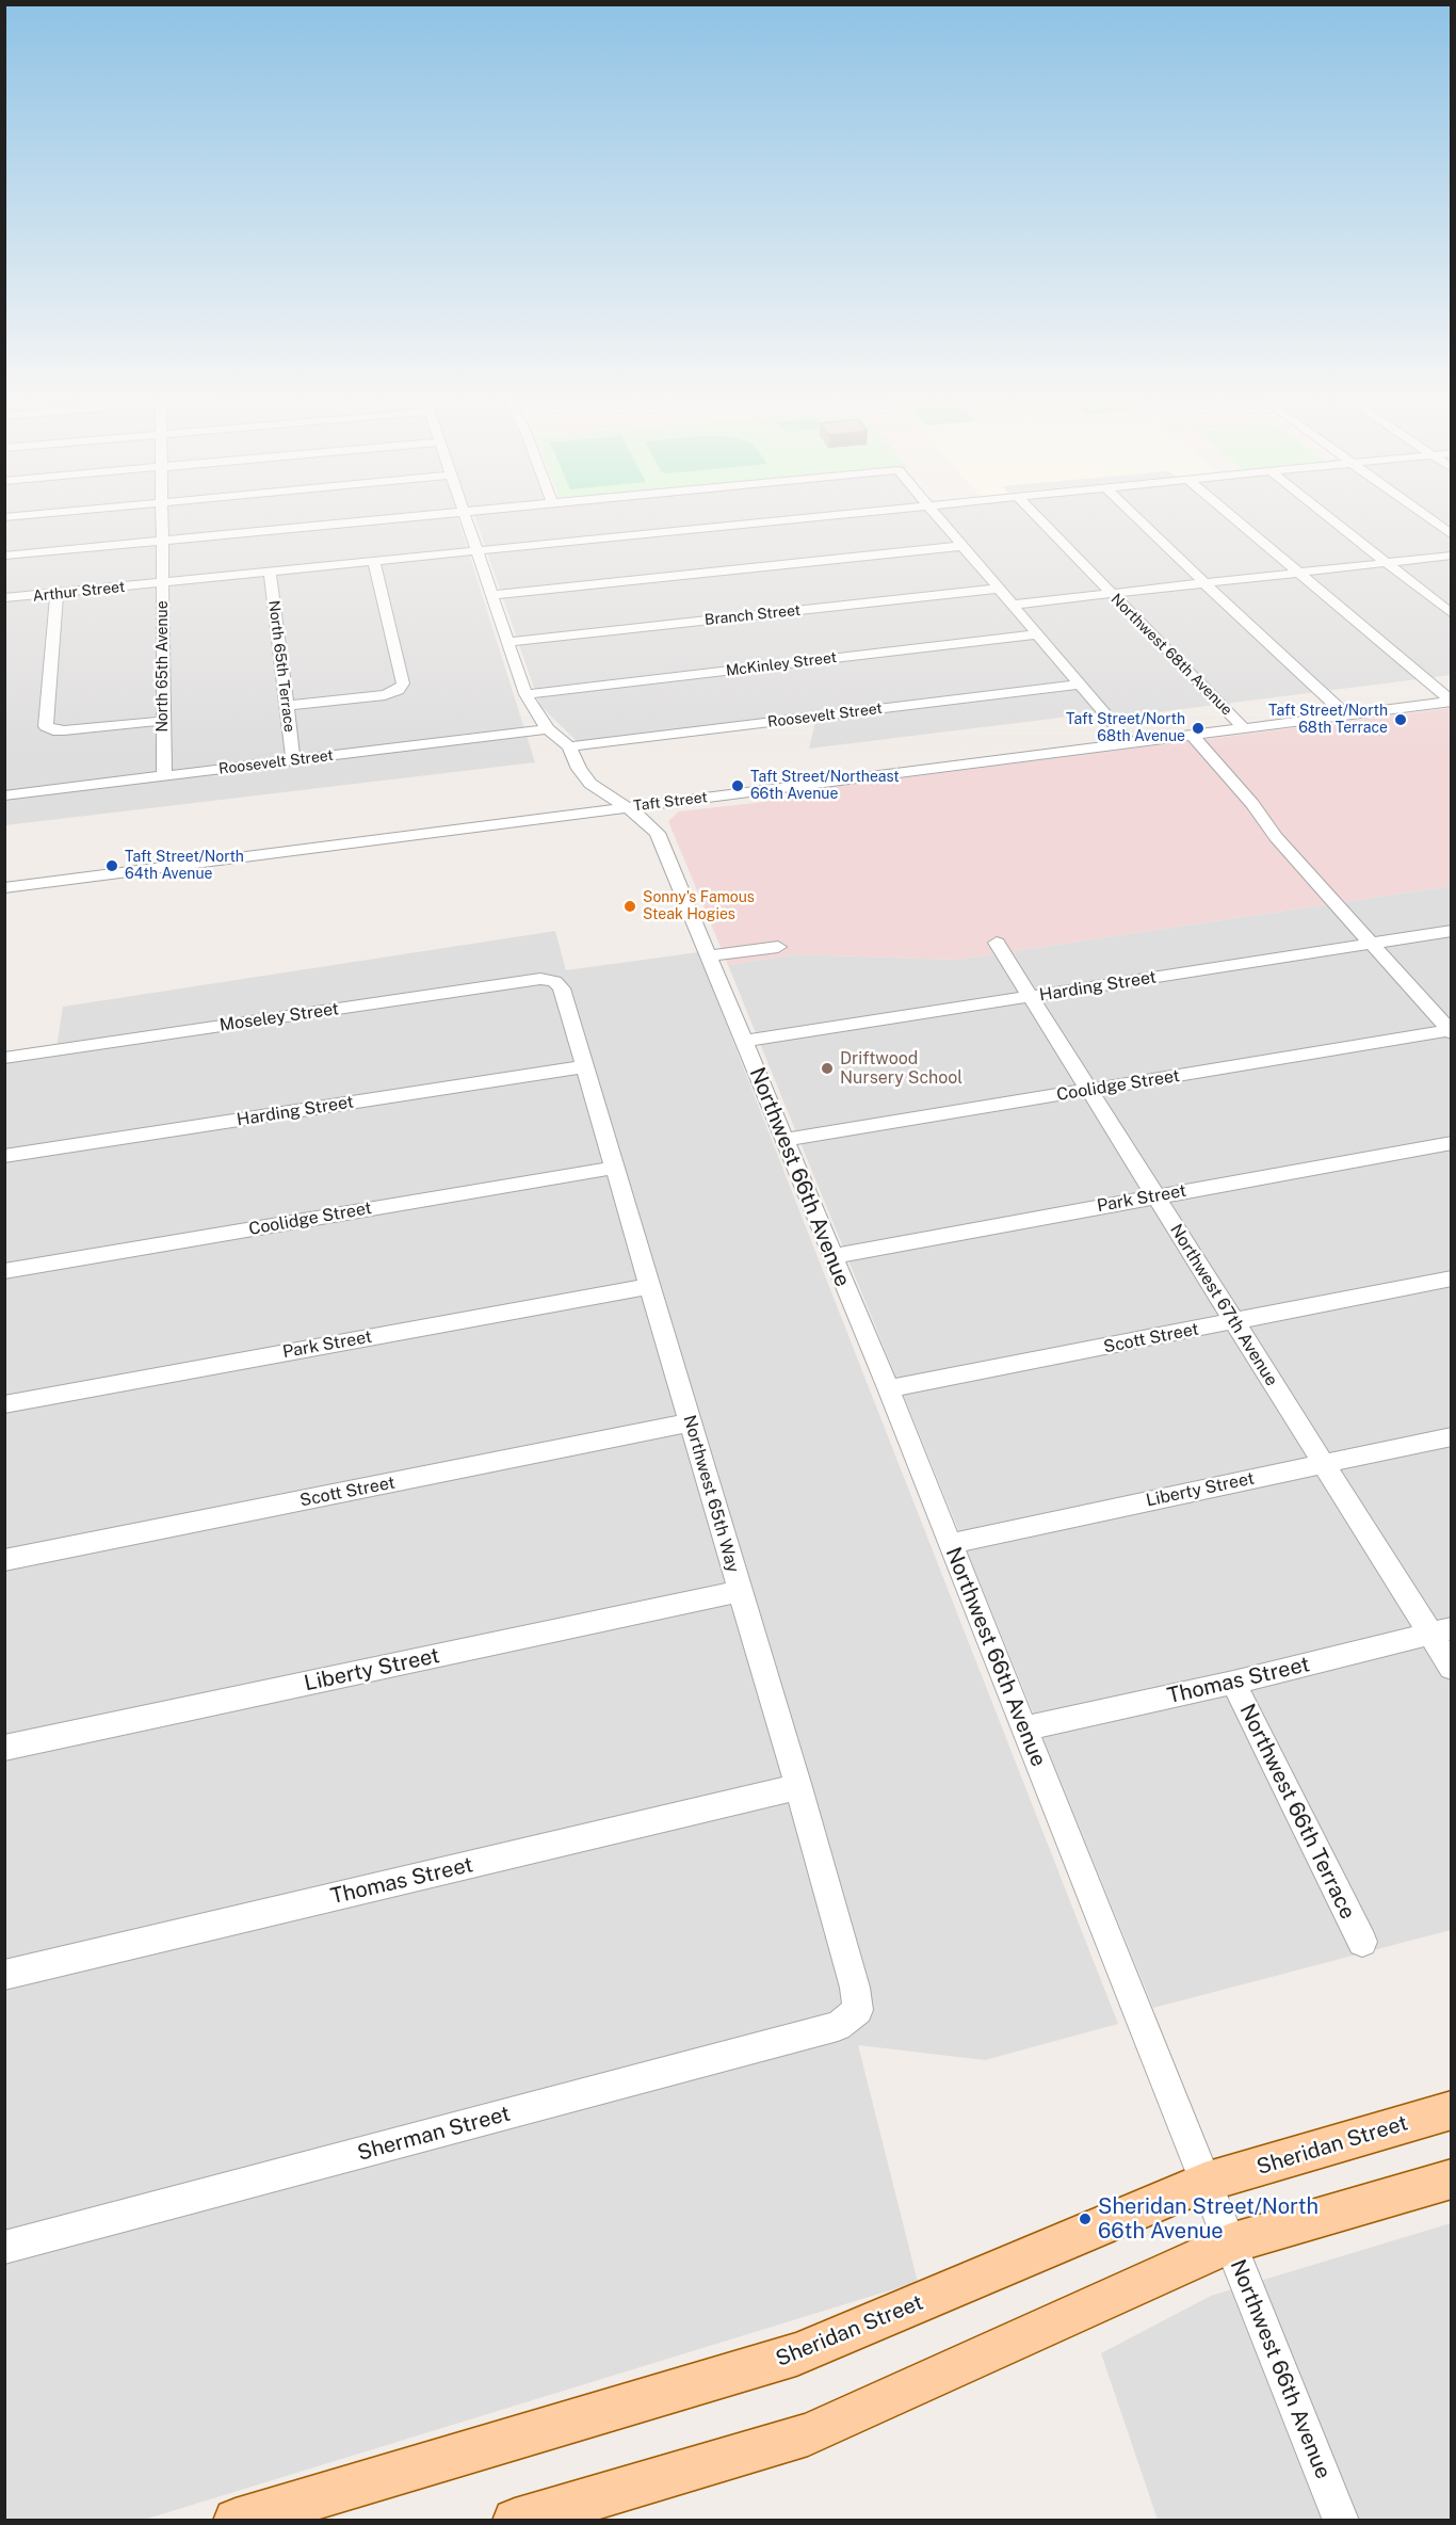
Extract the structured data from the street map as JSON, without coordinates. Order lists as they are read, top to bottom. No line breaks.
{"streets":{"main road":["Sheridan Street"],"street":["Arthur Street","Branch Street","Northwest 68th Avenue","McKinley Street","North 65th Avenue","North 65th Terrace","Roosevelt Street","Taft Street","Harding Street","Moseley Street","Coolidge Street","Northwest 66th Avenue","Park Street","Northwest 67th Avenue","Scott Street","Liberty Street","Northwest 65th Way","Thomas Street","Northwest 66th Terrace","Sherman Street"]},"crossings":[["Arthur Street","North 65th Avenue"],["Arthur Street","North 65th Terrace"],["Northwest 68th Avenue","Taft Street"],["North 65th Avenue","Roosevelt Street"],["North 65th Terrace","Roosevelt Street"],["Taft Street","Northwest 66th Avenue"],["Harding Street","Northwest 66th Avenue"],["Harding Street","Northwest 67th Avenue"],["Harding Street","Northwest 65th Way"],["Moseley Street","Northwest 65th Way"],["Coolidge Street","Northwest 66th Avenue"],["Coolidge Street","Northwest 67th Avenue"],["Coolidge Street","Northwest 65th Way"],["Northwest 66th Avenue","Park Street"],["Northwest 66th Avenue","Scott Street"],["Northwest 66th Avenue","Liberty Street"],["Northwest 66th Avenue","Thomas Street"],["Northwest 66th Avenue","Sheridan Street"],["Park Street","Northwest 67th Avenue"],["Park Street","Northwest 65th Way"],["Northwest 67th Avenue","Scott Street"],["Northwest 67th Avenue","Liberty Street"],["Northwest 67th Avenue","Thomas Street"],["Scott Street","Northwest 65th Way"],["Liberty Street","Northwest 65th Way"],["Northwest 65th Way","Thomas Street"],["Northwest 65th Way","Sherman Street"],["Thomas Street","Northwest 66th Terrace"]],"places":["Taft Street/North 68th Terrace","Taft Street/North 68th Avenue","Taft Street/Northeast 66th Avenue","Taft Street/North 64th Avenue","Sonny's Famous Steak Hogies","Driftwood Nursery School","Sheridan Street/North 66th Avenue"]}
